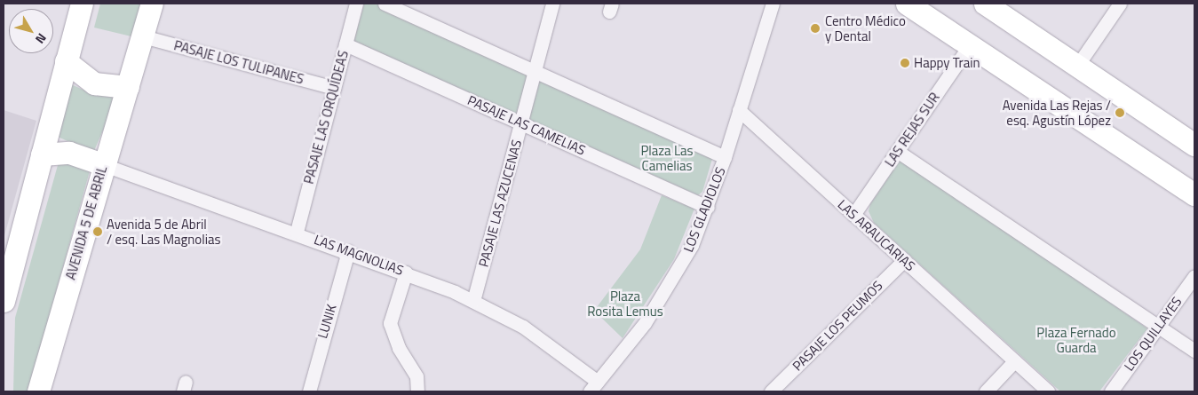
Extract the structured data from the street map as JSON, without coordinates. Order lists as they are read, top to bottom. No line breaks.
{"streets":{"main road":["AVENIDA 5 DE ABRIL"],"street":["PASAJE LOS TULIPANES","PASAJE LAS ORQUÍDEAS","PASAJE LAS CAMELIAS","LAS REJAS SUR","PASAJE LAS AZUCENAS","LOS GLADIOLOS","LAS ARAUCARIAS","LAS MAGNOLIAS","LUNIK","PASAJE LOS PEUMOS","LOS QUILLAYES"]},"crossings":[["PASAJE LOS TULIPANES","PASAJE LAS ORQUÍDEAS"],["PASAJE LOS TULIPANES","AVENIDA 5 DE ABRIL"],["PASAJE LAS ORQUÍDEAS","PASAJE LAS CAMELIAS"],["PASAJE LAS ORQUÍDEAS","LAS MAGNOLIAS"],["PASAJE LAS CAMELIAS","PASAJE LAS AZUCENAS"],["PASAJE LAS CAMELIAS","LOS GLADIOLOS"],["LAS REJAS SUR","LAS ARAUCARIAS"],["PASAJE LAS AZUCENAS","LAS MAGNOLIAS"],["LOS GLADIOLOS","LAS ARAUCARIAS"],["LOS GLADIOLOS","LAS MAGNOLIAS"],["AVENIDA 5 DE ABRIL","LAS MAGNOLIAS"],["LAS ARAUCARIAS","PASAJE LOS PEUMOS"],["LAS MAGNOLIAS","LUNIK"]],"parks":["Plaza Las Camelias","Plaza Rosita Lemus","Plaza Fernado Guarda"],"places":["Centro Médico y Dental","Happy Train","Avenida Las Rejas / esq. Agustín López","Avenida 5 de Abril / esq. Las Magnolias"],"north":"bottom right"}
